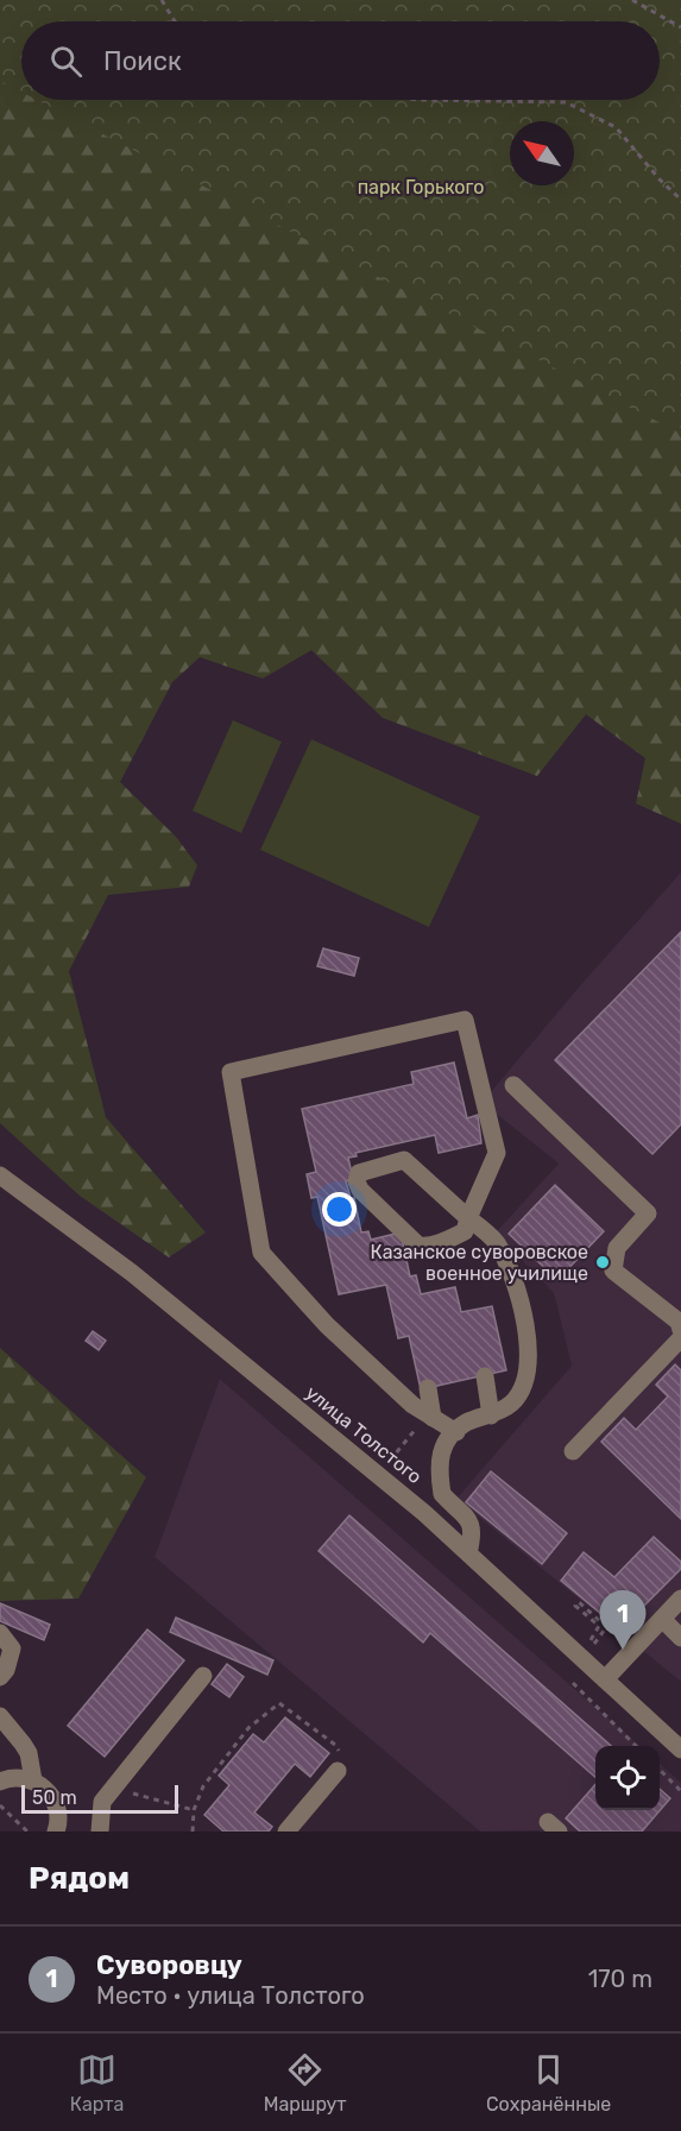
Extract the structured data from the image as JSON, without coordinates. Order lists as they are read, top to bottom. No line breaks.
{"streets":{"street":["улица Толстого"]},"parks":["парк Горького"],"places":["Казанское суворовское военное училище"],"scale_bar":"50 m","north":"top left","page":{"search":"Поиск","pins":"1","scale":"50 m","heading":"Рядом","list":[{"mark":"1","name":"Суворовцу","note":"Место · улица Толстого","value":"170 m"}],"nav":["Карта","Маршрут","Сохранённые"]}}
